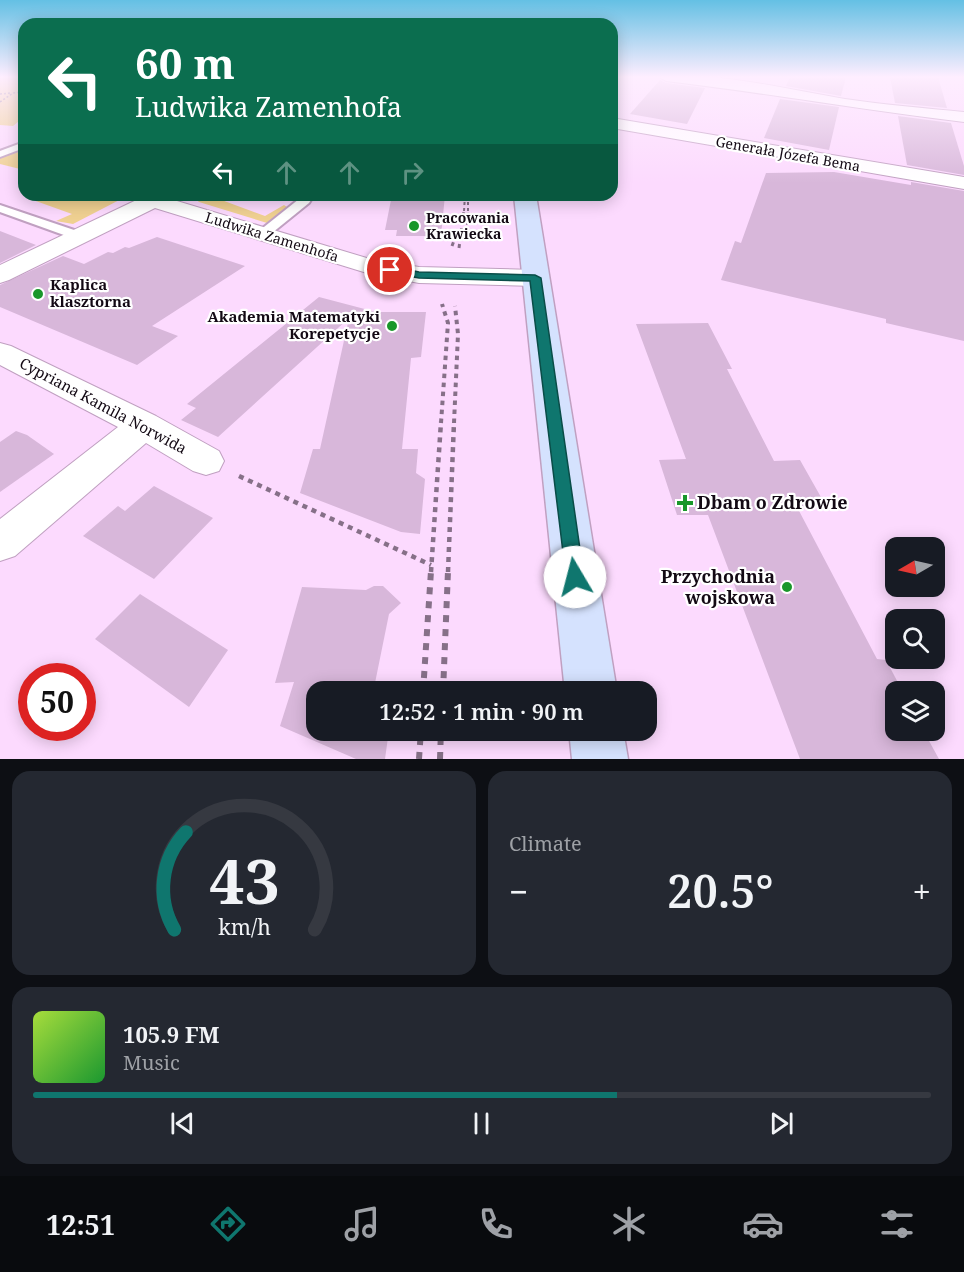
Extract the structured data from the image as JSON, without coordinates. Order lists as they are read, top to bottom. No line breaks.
{"streets":{"street":["Generała Józefa Bema","Ludwika Zamenhofa","Cypriana Kamila Norwida"]},"places":{"other":["Pracowania Krawiecka","Kaplica klasztorna","Akademia Matematyki Korepetycje","Przychodnia wojskowa"],"health":["Dbam o Zdrowie"]},"north":"left","page":{"turn":["60 m","Ludwika Zamenhofa"],"limit":"50","trip":"12:52 · 1 min · 90 m","tile":"Climate","heat":["−","20.5°","+"],"song":["105.9 FM","Music"],"tabs":"12:51","gauge":["43","km/h"]}}
